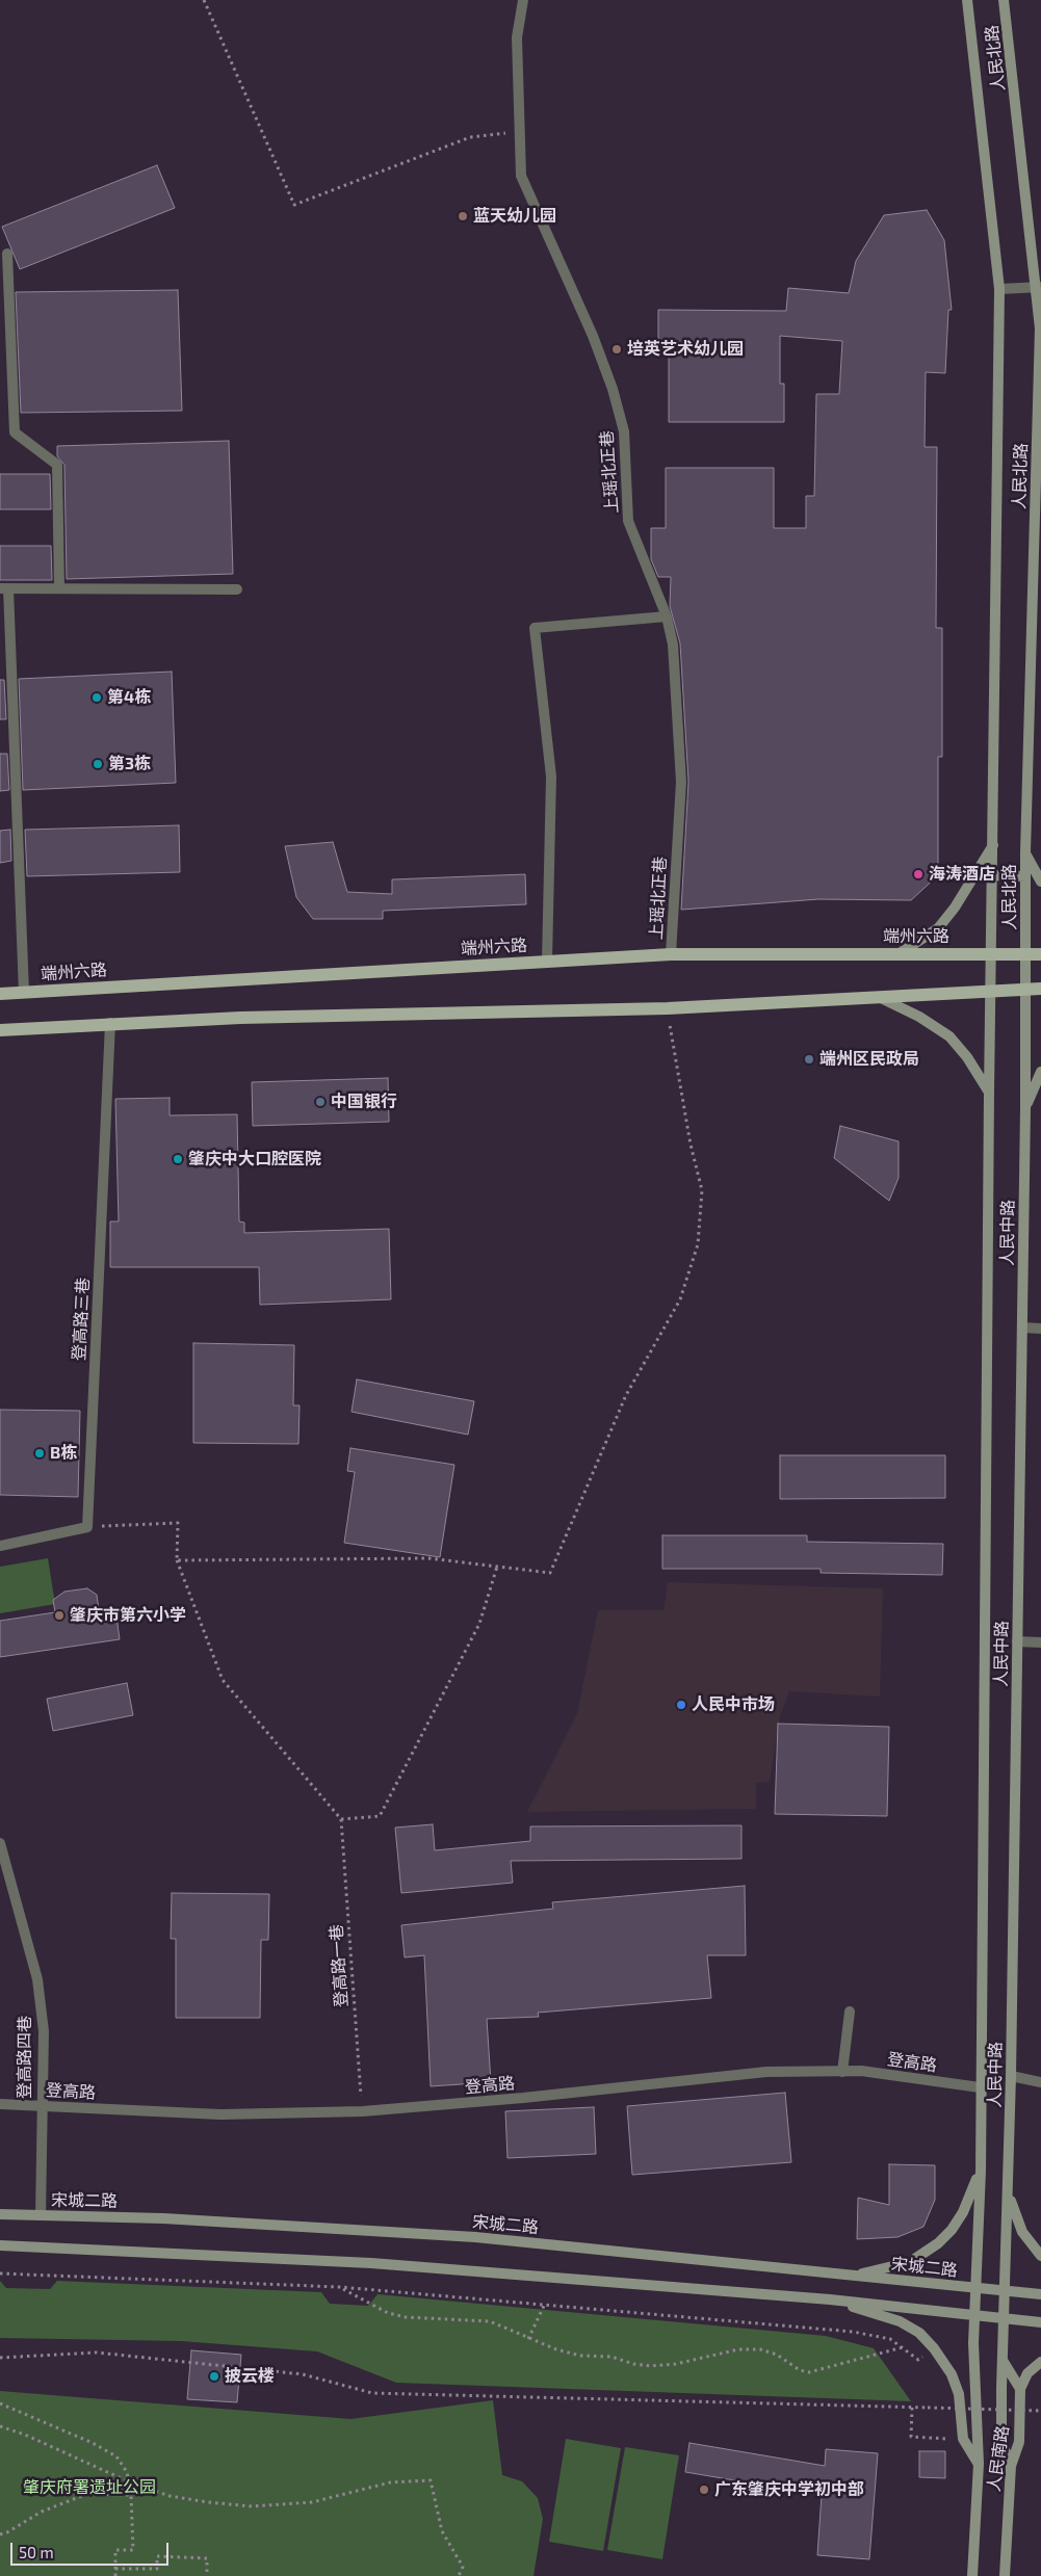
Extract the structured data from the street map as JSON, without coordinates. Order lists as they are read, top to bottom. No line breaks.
{"streets":{"main road":["人民北路","端州六路","人民中路","宋城二路","人民南路"],"street":["上瑶北正巷","登高路三巷","登高路四巷","登高路"],"path":["登高路一巷"]},"crossings":[["人民北路","端州六路"],["人民北路","人民中路"],["上瑶北正巷","端州六路"],["人民中路","登高路"],["人民中路","宋城二路"],["人民中路","人民南路"],["登高路一巷","登高路"],["登高路四巷","登高路"],["登高路四巷","宋城二路"]],"parks":["肇庆府署遗址公园"],"places":["蓝天幼儿园","培英艺术幼儿园","第4栋","第3栋","海涛酒店","端州区民政局","中国银行","肇庆中大口腔医院","B栋","肇庆市第六小学","人民中市场","披云楼","广东肇庆中学初中部"],"scale_bar":"50 m"}
